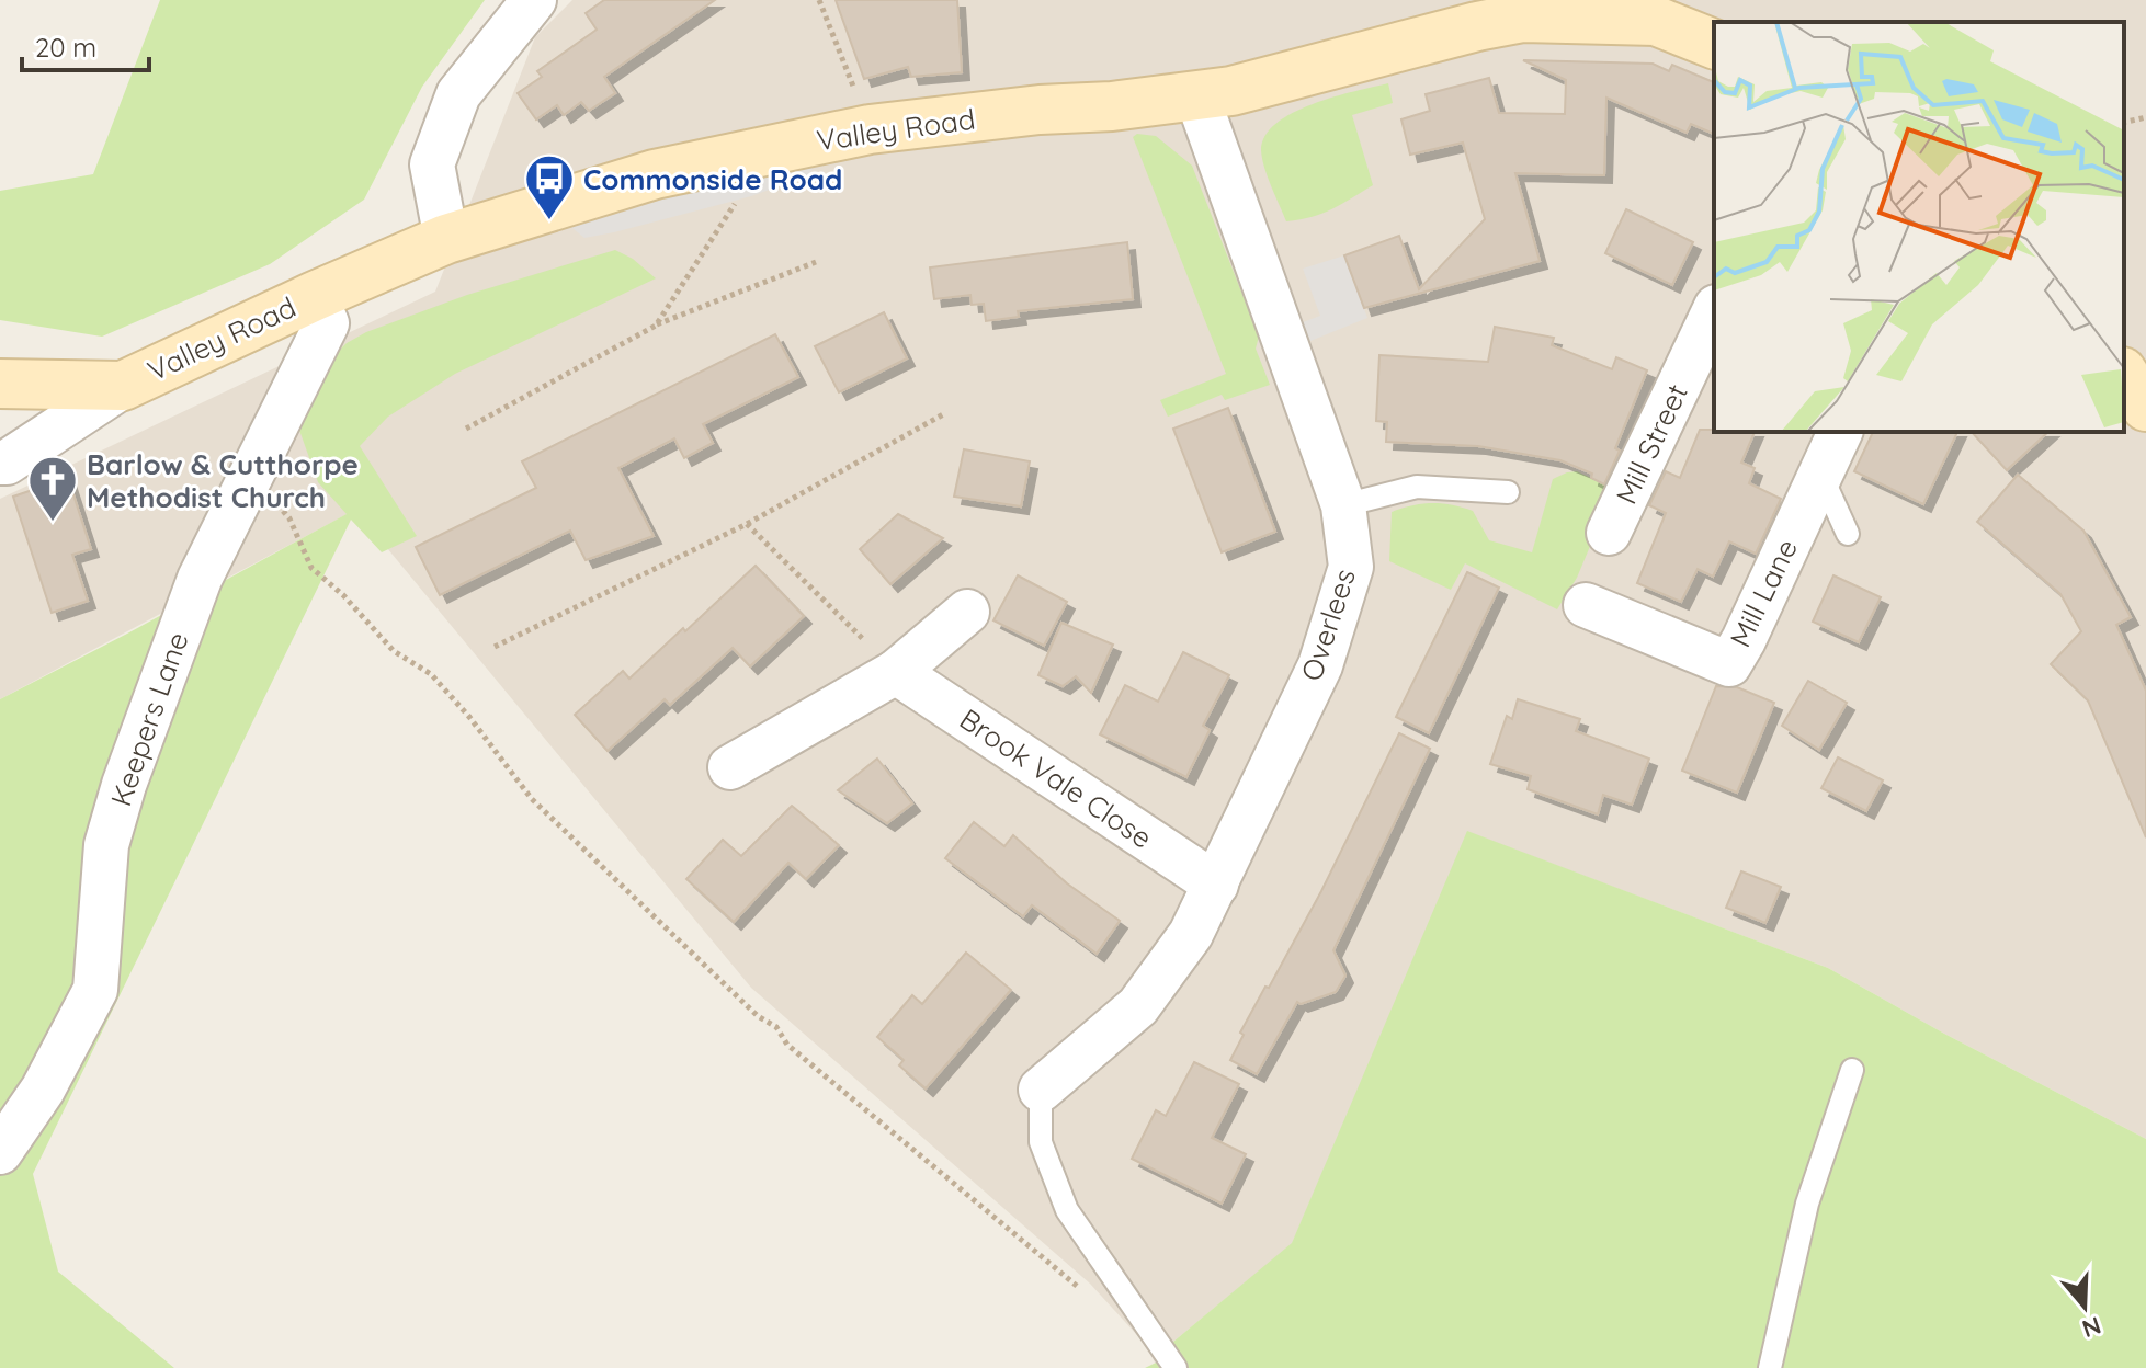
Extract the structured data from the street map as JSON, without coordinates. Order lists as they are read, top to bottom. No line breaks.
{"streets":{"main road":["Valley Road"],"street":["Mill Street","Mill Lane","Overlees","Keepers Lane","Brook Vale Close"]},"crossings":[["Valley Road","Overlees"],["Valley Road","Keepers Lane"],["Overlees","Brook Vale Close"]],"places":{"bus stop":["Commonside Road"],"church":["Barlow & Cutthorpe Methodist Church"]},"scale_bar":"20 m","north":"bottom"}
